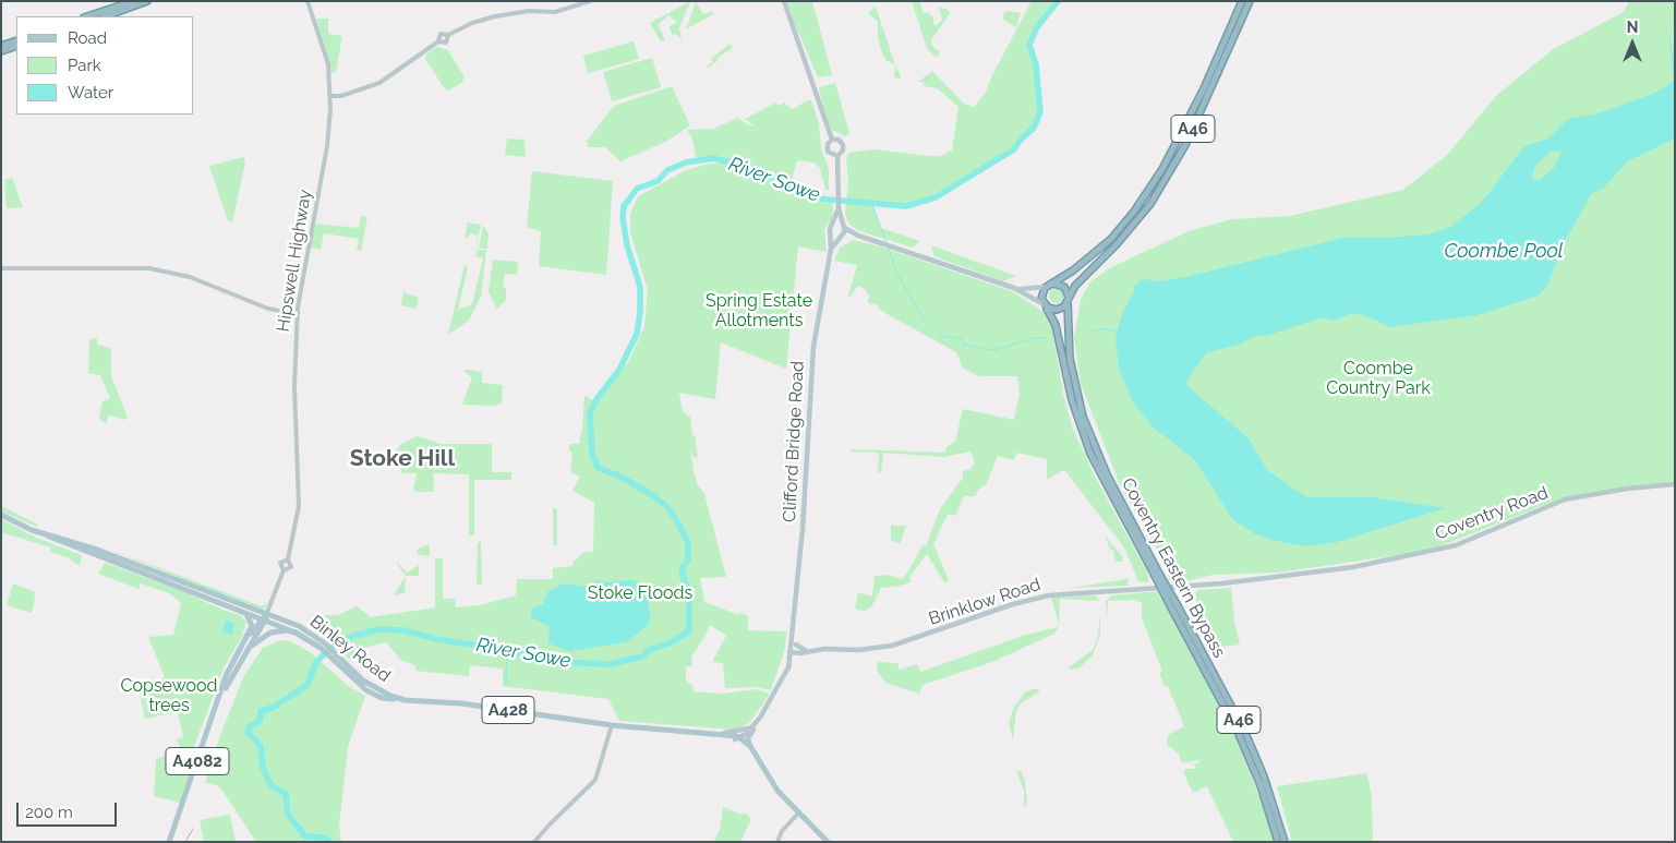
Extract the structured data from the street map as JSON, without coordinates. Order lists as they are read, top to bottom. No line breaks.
{"streets":{"highway":["A46","Coventry Eastern Bypass"],"main road":["Clifford Bridge Road","Coventry Road","Brinklow Road","Binley Road","A428","A4082"],"street":["Hipswell Highway"]},"crossings":[["A46","Coventry Eastern Bypass"],["Clifford Bridge Road","Brinklow Road"],["Coventry Road","Brinklow Road"],["Binley Road","A428"],["Binley Road","A4082"]],"districts":["Stoke Hill"],"water":["River Sowe","Coombe Pool"],"parks":["Spring Estate Allotments","Coombe Country Park","Stoke Floods","Copsewood trees"],"legend":["Road","Park","Water"],"scale_bar":"200 m","north":"top"}
